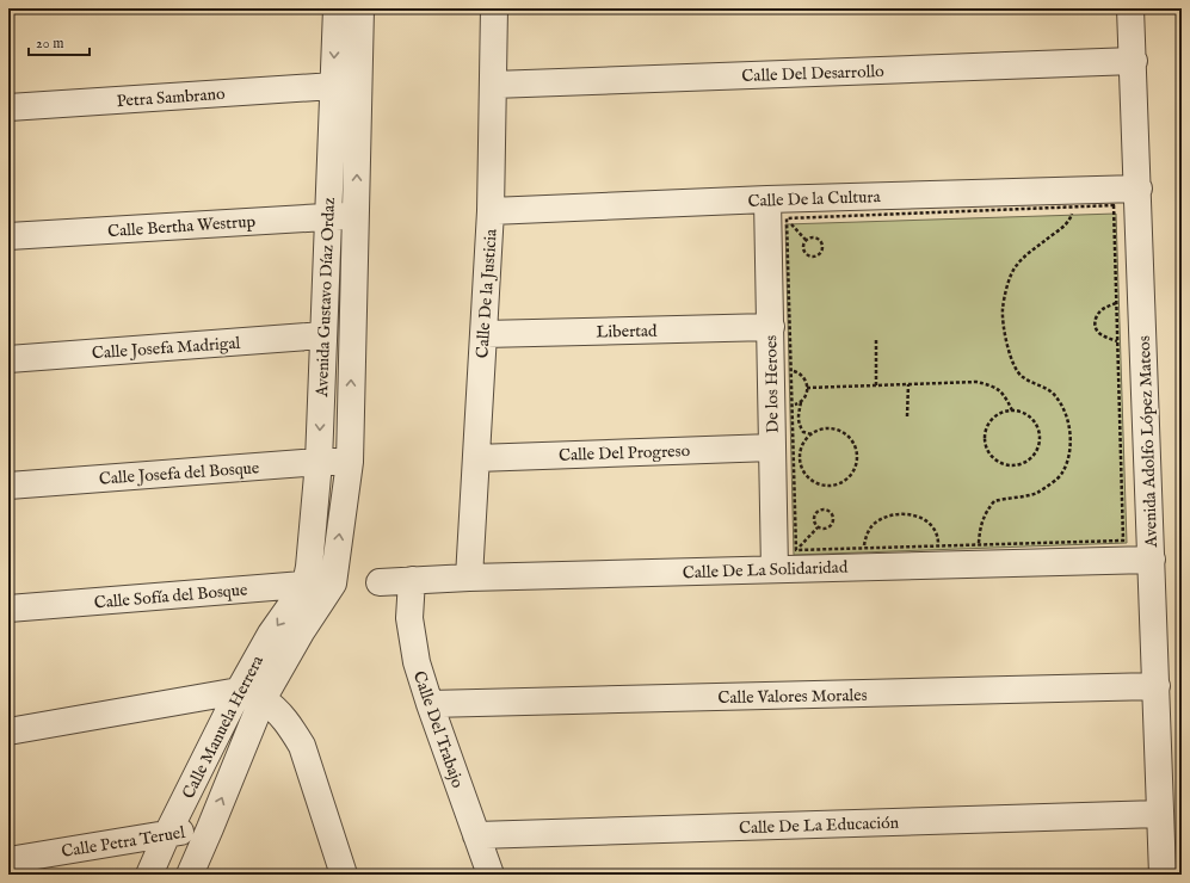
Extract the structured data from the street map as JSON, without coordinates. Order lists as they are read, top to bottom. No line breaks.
{"streets":{"street":["Calle Del Desarrollo","Petra Sambrano","Calle De la Cultura","Calle Bertha Westrup","Calle De la Justicia","Avenida Gustavo Díaz Ordaz","Libertad","Calle Josefa Madrigal","De los Heroes","Avenida Adolfo López Mateos","Calle Del Progreso","Calle Josefa del Bosque","Calle De La Solidaridad","Calle Sofía del Bosque","Calle Valores Morales","Calle Manuela Herrera","Calle Del Trabajo","Calle De La Educación","Calle Petra Teruel"]},"crossings":[["Calle Del Desarrollo","Calle De la Justicia"],["Calle Del Desarrollo","Avenida Adolfo López Mateos"],["Petra Sambrano","Avenida Gustavo Díaz Ordaz"],["Calle De la Cultura","Calle De la Justicia"],["Calle De la Cultura","De los Heroes"],["Calle De la Cultura","Avenida Adolfo López Mateos"],["Calle Bertha Westrup","Avenida Gustavo Díaz Ordaz"],["Calle De la Justicia","Libertad"],["Calle De la Justicia","Calle Del Progreso"],["Calle De la Justicia","Calle De La Solidaridad"],["Avenida Gustavo Díaz Ordaz","Calle Josefa Madrigal"],["Avenida Gustavo Díaz Ordaz","Calle Josefa del Bosque"],["Avenida Gustavo Díaz Ordaz","Calle Sofía del Bosque"],["Avenida Gustavo Díaz Ordaz","Calle Manuela Herrera"],["Libertad","De los Heroes"],["De los Heroes","Calle Del Progreso"],["De los Heroes","Calle De La Solidaridad"],["Avenida Adolfo López Mateos","Calle De La Solidaridad"],["Avenida Adolfo López Mateos","Calle Valores Morales"],["Avenida Adolfo López Mateos","Calle De La Educación"],["Calle De La Solidaridad","Calle Del Trabajo"],["Calle Sofía del Bosque","Calle Manuela Herrera"],["Calle Valores Morales","Calle Del Trabajo"],["Calle Manuela Herrera","Calle Petra Teruel"],["Calle Del Trabajo","Calle De La Educación"]],"scale_bar":"20 m"}
